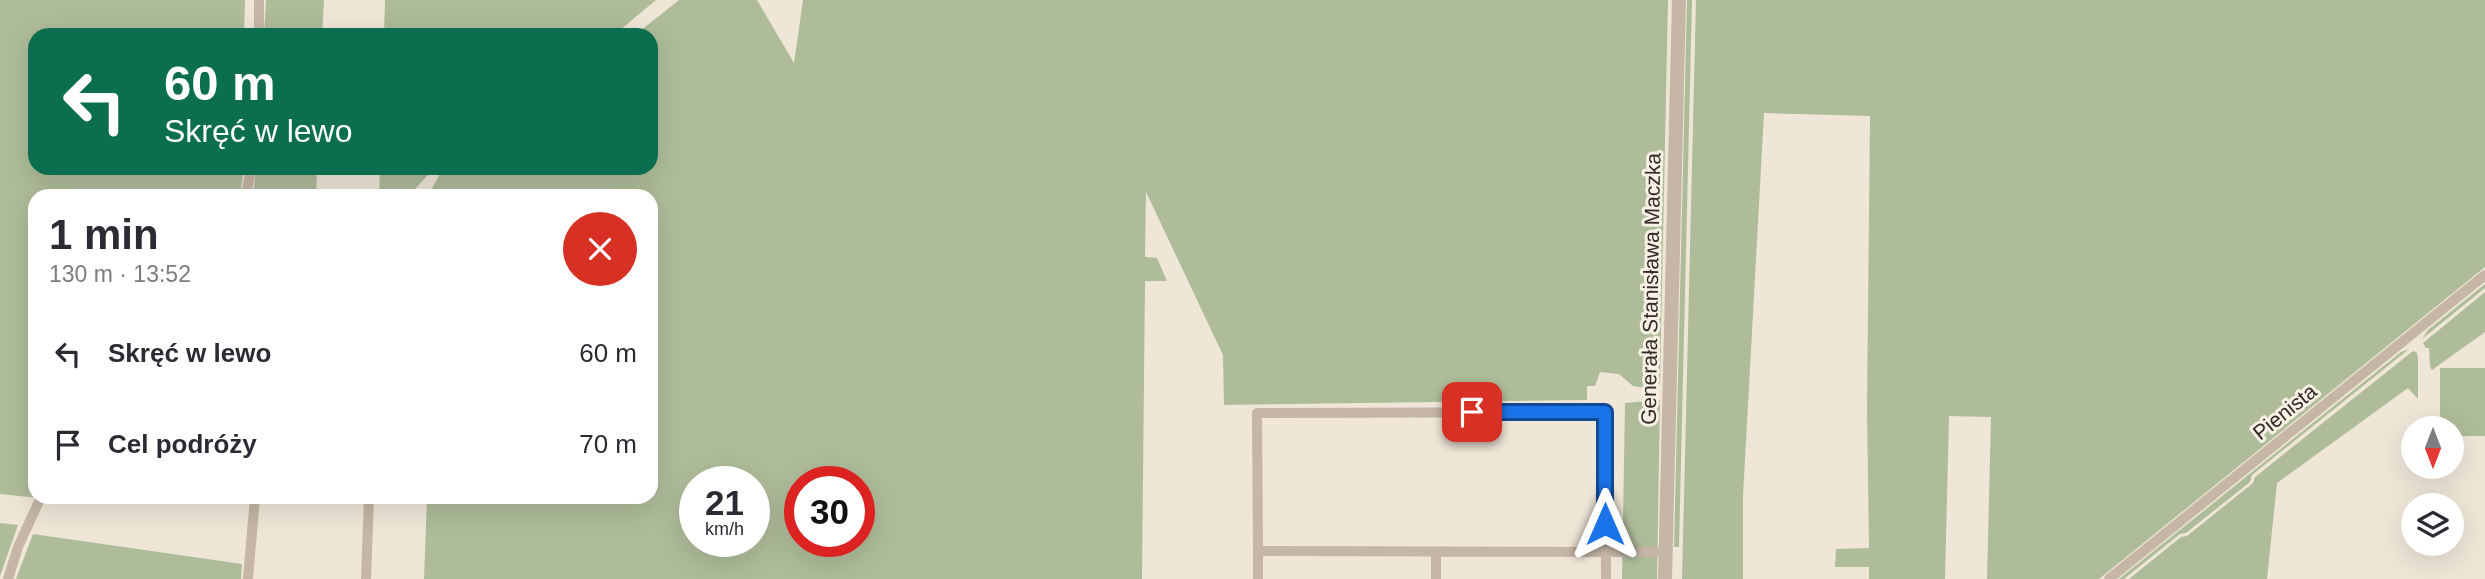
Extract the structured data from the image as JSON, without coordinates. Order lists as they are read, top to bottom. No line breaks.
{"streets":{"street":["Generała Stanisława Maczka","Pienista"]},"north":"bottom","page":{"turn":["60 m","Skręć w lewo"],"heading":["1 min","130 m · 13:52"],"list":[{"name":"Skręć w lewo","value":"60 m"},{"name":"Cel podróży","value":"70 m"}],"speed":"21 km/h","limit":"30"}}
